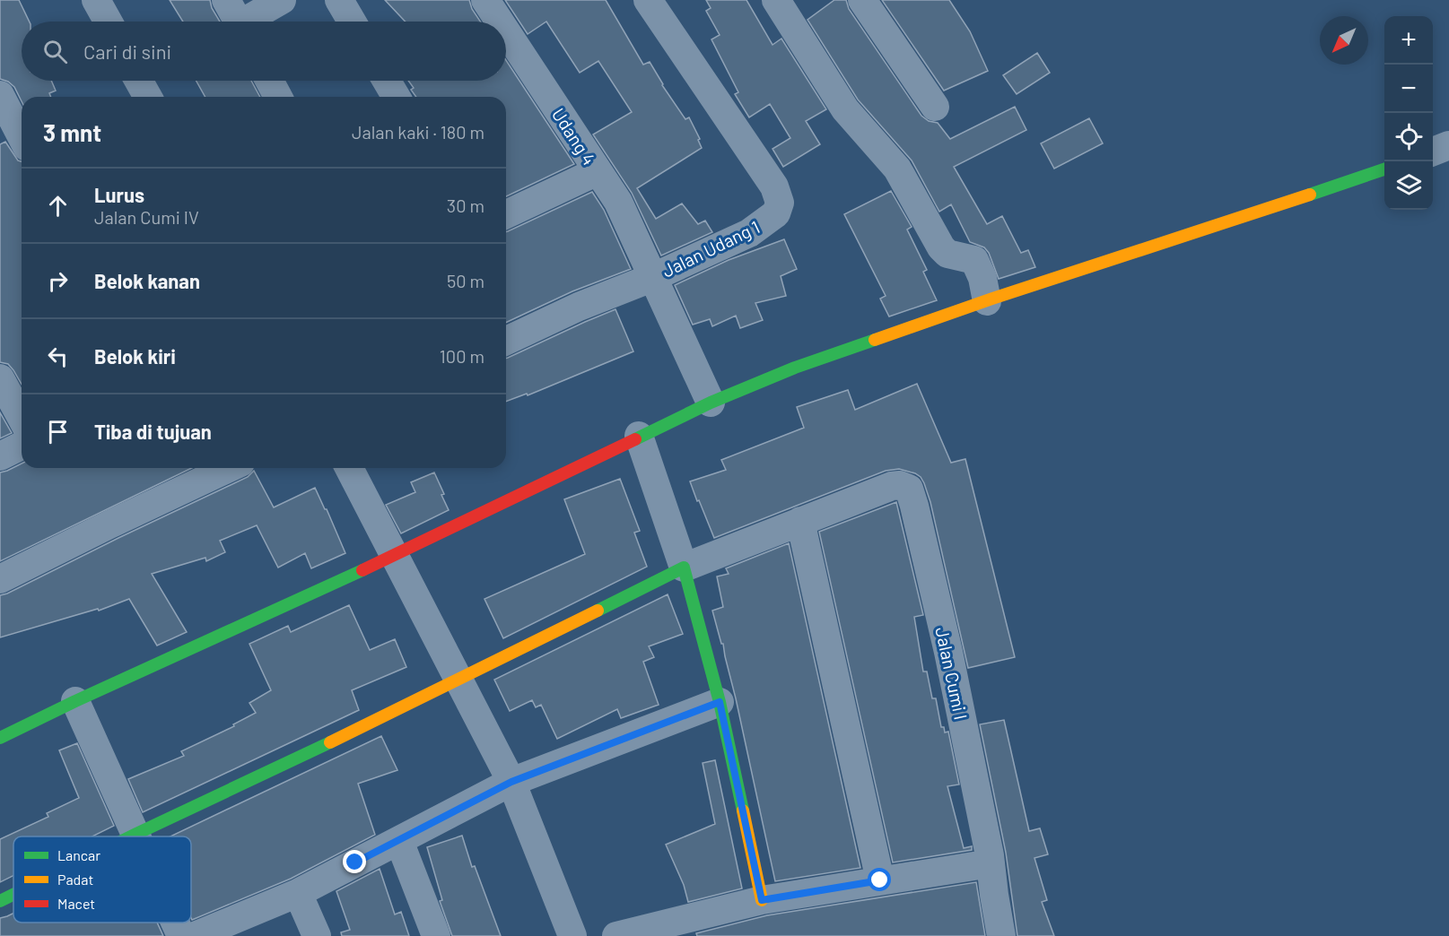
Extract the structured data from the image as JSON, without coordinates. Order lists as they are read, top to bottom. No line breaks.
{"streets":{"street":["Udang 4","Jalan Udang 1","Jalan Cumi I"]},"crossings":[["Udang 4","Jalan Udang 1"]],"legend":["Lancar","Padat","Macet"],"north":"bottom left","page":{"map_buttons":["+","−"],"search":"Cari di sini","heading":["3 mnt","Jalan kaki · 180 m"],"list":[["Lurus","Jalan Cumi IV","30 m"],["Belok kanan","50 m"],["Belok kiri","100 m"],"Tiba di tujuan"]}}
